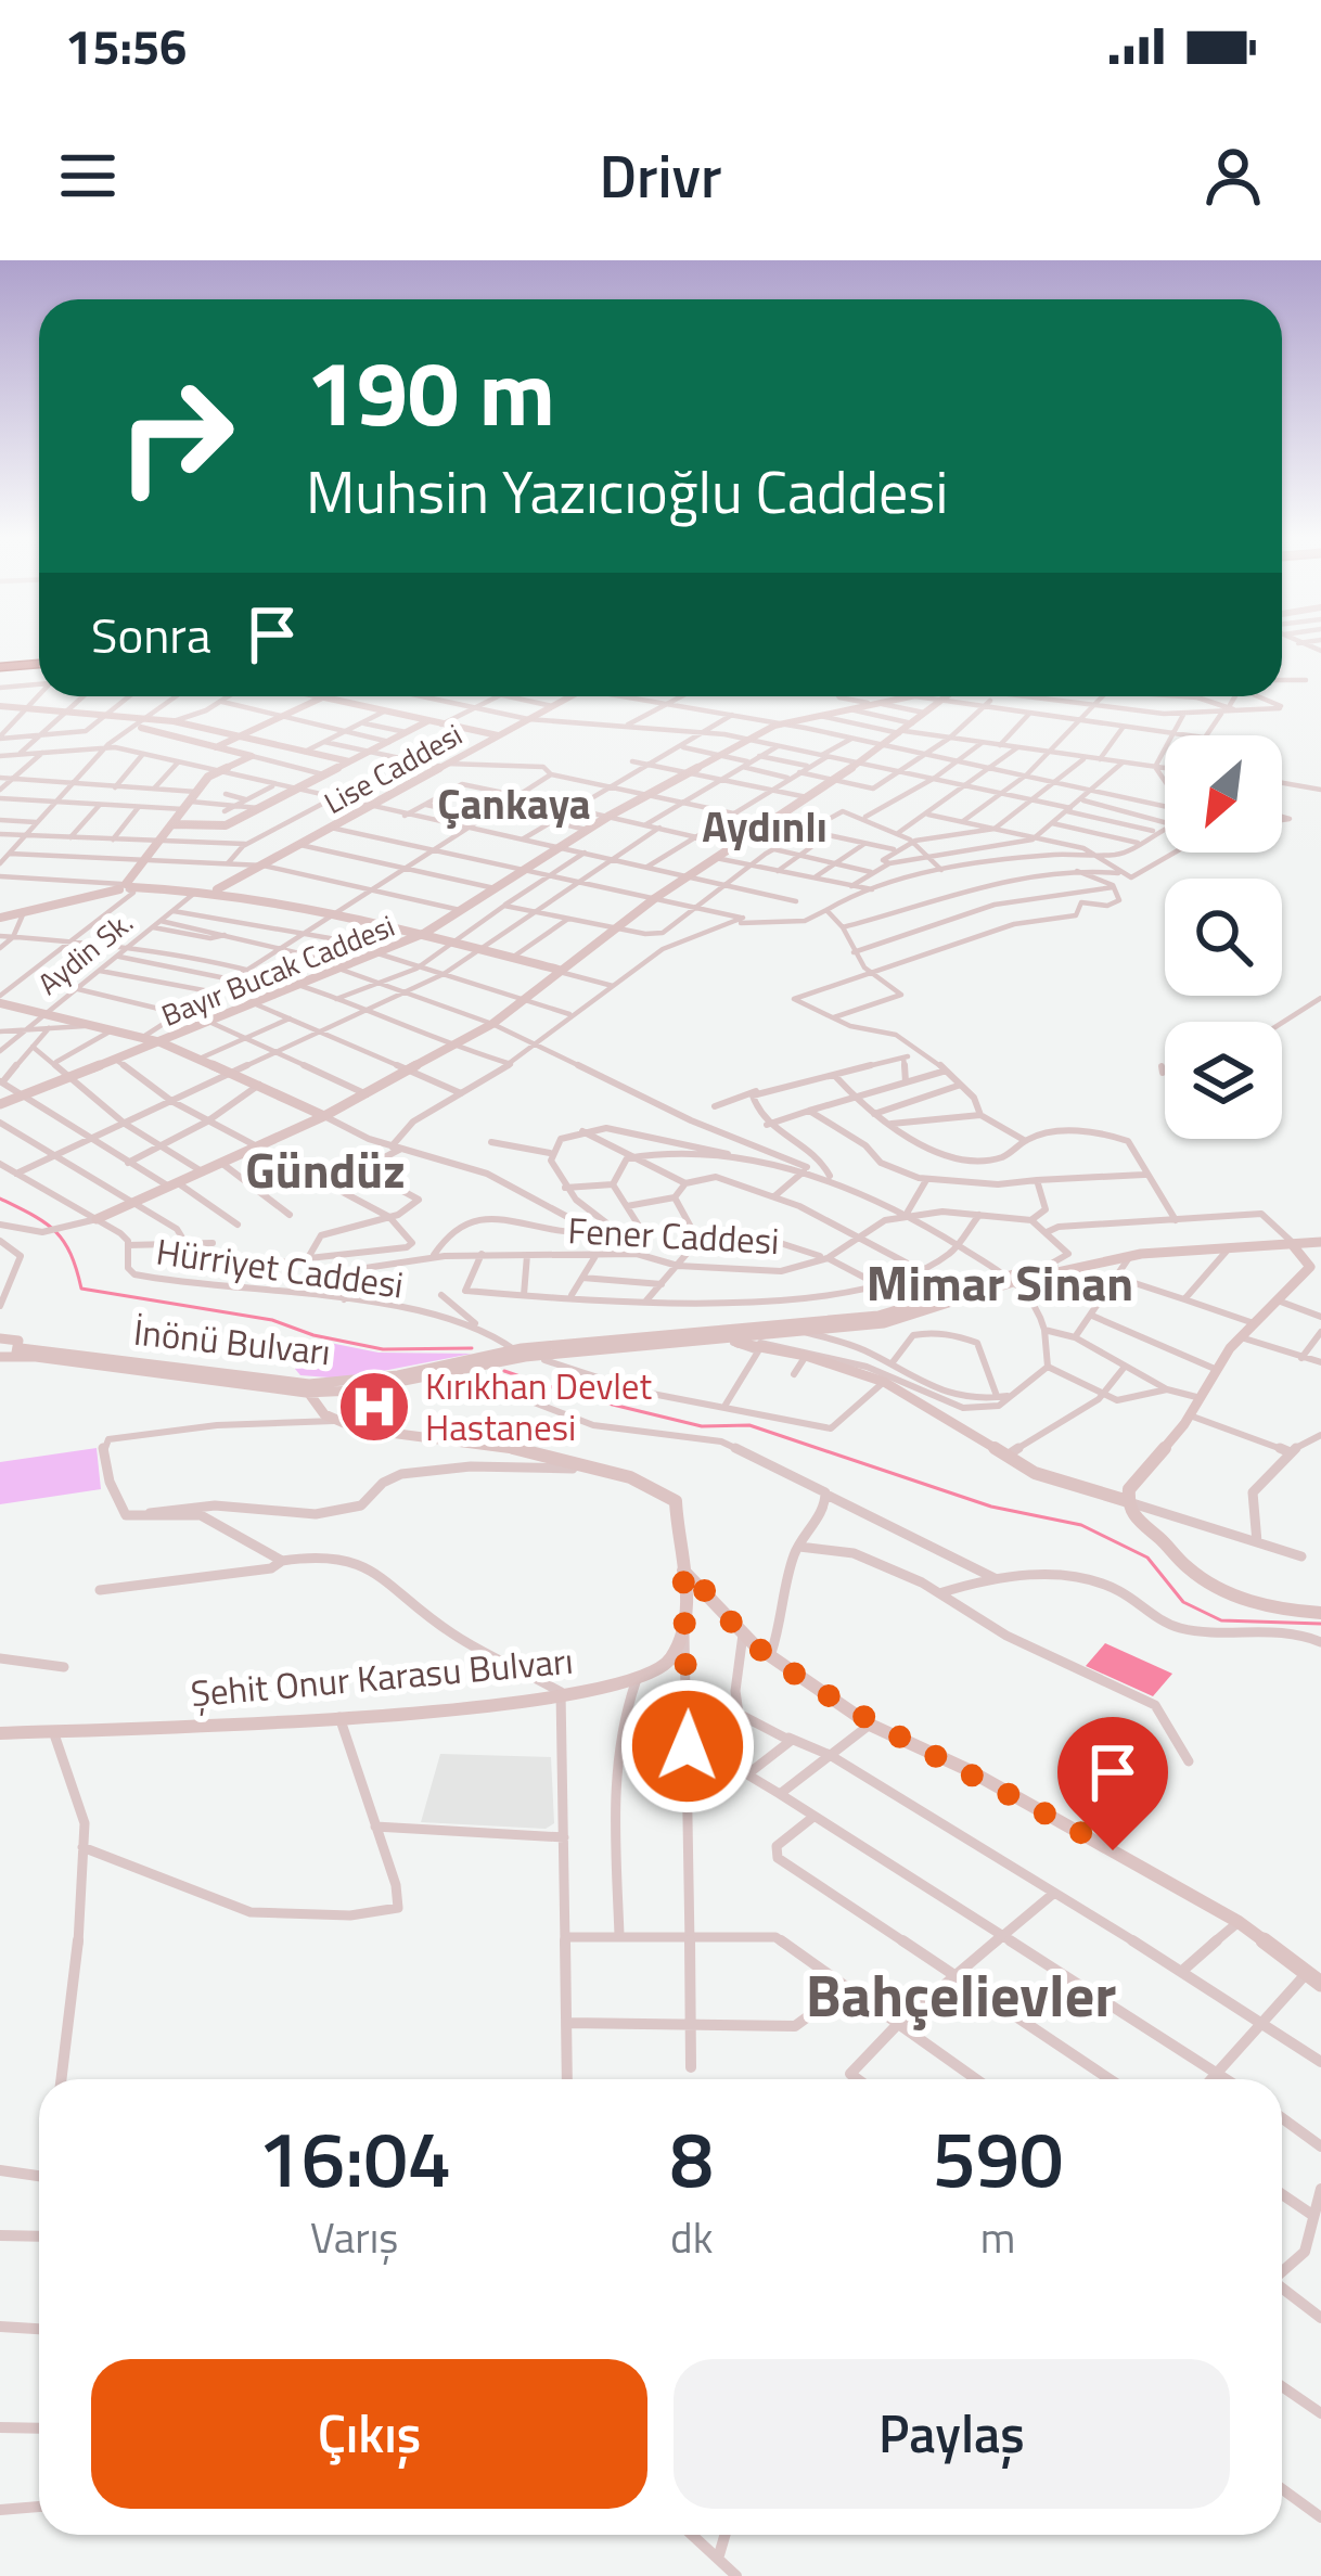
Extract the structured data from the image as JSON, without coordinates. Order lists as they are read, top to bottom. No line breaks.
{"streets":{"street":["Lise Caddesi","Aydin Sk.","Bayır Bucak Caddesi","Fener Caddesi","Hürriyet Caddesi","İnönü Bulvarı","Şehit Onur Karasu Bulvarı"]},"crossings":[["Fener Caddesi","Hürriyet Caddesi"],["Hürriyet Caddesi","İnönü Bulvarı"]],"districts":["Çankaya","Aydınlı","Gündüz","Mimar Sinan","Bahçelievler"],"places":{"hospital":["Kırıkhan Devlet Hastanesi"]},"north":"bottom left","page":{"status":"15:56","header":"Drivr","turn":["190 m","Muhsin Yazıcıoğlu Caddesi"],"then":"Sonra","eta":["16:04","Varış","8","dk","590","m"],"buttons":["Çıkış","Paylaş"]}}
